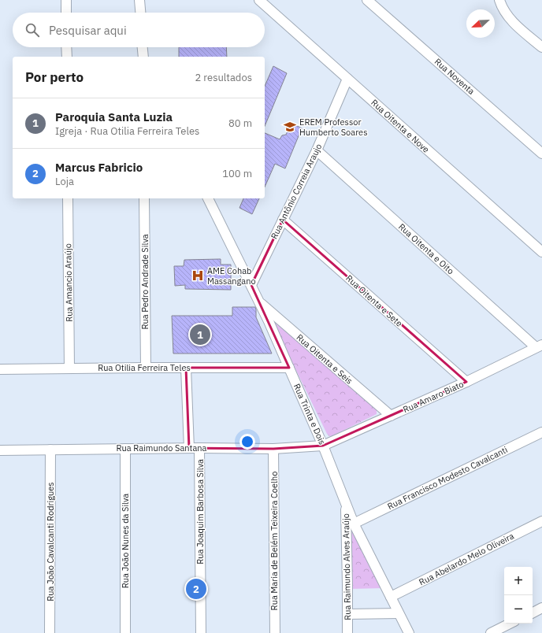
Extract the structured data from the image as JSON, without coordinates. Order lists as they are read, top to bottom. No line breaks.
{"streets":{"street":["Rua Noventa","Rua Oitenta e Nove","Rua Antônio Correia Araujo","Rua Oitenta e Oito","Rua Pedro Andrade Silva","Rua Amancio Araújo","Rua Oitenta e Sete","Rua Oitenta e Seis","Rua Otilia Ferreira Teles","Rua Amaro Biato","Rua Trinta e Dois","Rua Raimundo Santana","Rua Francisco Modesto Cavalcanti","Rua Joaquim Barbosa Silva","Rua João Nunes da Silva","Rua Maria de Belém Teixeira Coelho","Rua João Cavalcanti Rodrigues","Rua Abelardo Melo Oliveira","Rua Raimundo Alves Araújo"]},"crossings":[["Rua Oitenta e Nove","Rua Antônio Correia Araujo"],["Rua Antônio Correia Araujo","Rua Oitenta e Oito"],["Rua Antônio Correia Araujo","Rua Oitenta e Sete"],["Rua Antônio Correia Araujo","Rua Trinta e Dois"],["Rua Oitenta e Oito","Rua Amaro Biato"],["Rua Pedro Andrade Silva","Rua Otilia Ferreira Teles"],["Rua Amancio Araújo","Rua Otilia Ferreira Teles"],["Rua Oitenta e Sete","Rua Amaro Biato"],["Rua Oitenta e Seis","Rua Amaro Biato"],["Rua Oitenta e Seis","Rua Trinta e Dois"],["Rua Otilia Ferreira Teles","Rua Trinta e Dois"],["Rua Amaro Biato","Rua Trinta e Dois"],["Rua Amaro Biato","Rua Raimundo Santana"],["Rua Trinta e Dois","Rua Raimundo Santana"],["Rua Trinta e Dois","Rua Francisco Modesto Cavalcanti"],["Rua Trinta e Dois","Rua Abelardo Melo Oliveira"],["Rua Trinta e Dois","Rua Raimundo Alves Araújo"],["Rua Raimundo Santana","Rua Joaquim Barbosa Silva"],["Rua Raimundo Santana","Rua João Nunes da Silva"],["Rua Raimundo Santana","Rua Maria de Belém Teixeira Coelho"],["Rua Raimundo Santana","Rua João Cavalcanti Rodrigues"]],"places":{"school or university":["EREM Professor Humberto Soares"],"hospital":["AME Cohab Massangano"]},"north":"bottom left","page":{"search":"Pesquisar aqui","heading":["Por perto","2 resultados"],"list":[{"mark":"1","name":"Paroquia Santa Luzia","note":"Igreja · Rua Otilia Ferreira Teles","value":"80 m"},{"mark":"2","name":"Marcus Fabricio","note":"Loja","value":"100 m"}],"pins":["1","2"],"map_buttons":["+","−"]}}
